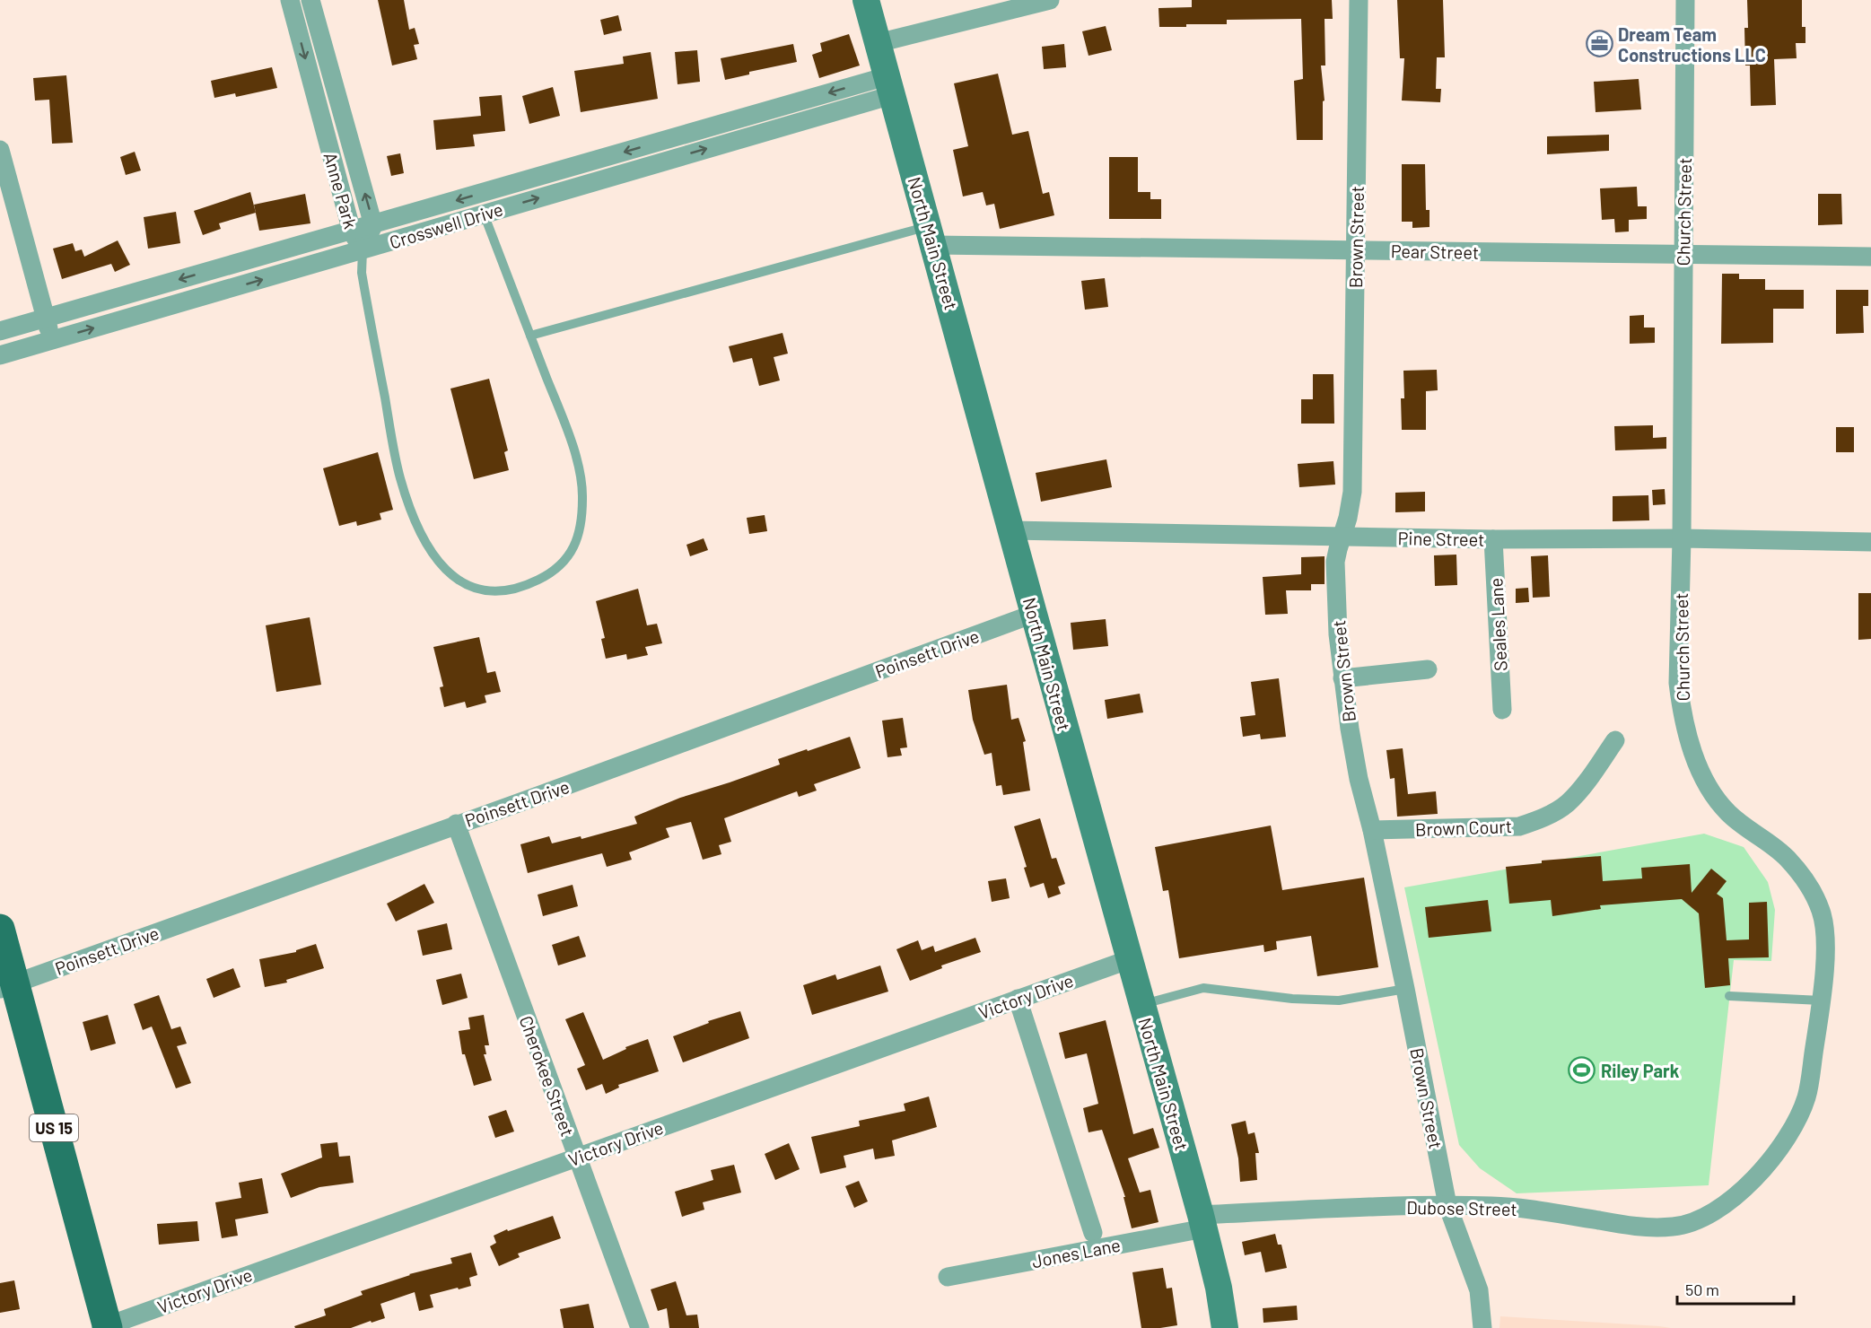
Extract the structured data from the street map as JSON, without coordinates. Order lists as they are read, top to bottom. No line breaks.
{"streets":{"main road":["North Main Street","US 15"],"street":["Anne Park","Church Street","Crosswell Drive","Brown Street","Pear Street","Pine Street","Seales Lane","Poinsett Drive","Brown Court","Victory Drive","Cherokee Street","Dubose Street","Jones Lane"]},"crossings":[["Anne Park","Crosswell Drive"],["Church Street","Pear Street"],["Church Street","Pine Street"],["Church Street","Dubose Street"],["Crosswell Drive","North Main Street"],["Brown Street","Pear Street"],["Brown Street","Pine Street"],["Brown Street","Brown Court"],["Brown Street","Dubose Street"],["North Main Street","Pear Street"],["North Main Street","Pine Street"],["North Main Street","Poinsett Drive"],["North Main Street","Victory Drive"],["North Main Street","Dubose Street"],["North Main Street","Jones Lane"],["Pine Street","Seales Lane"],["Poinsett Drive","Cherokee Street"],["Poinsett Drive","US 15"],["Victory Drive","Cherokee Street"],["Victory Drive","US 15"],["Dubose Street","Jones Lane"]],"places":{"office":["Dream Team Constructions LLC"],"sports":["Riley Park"]},"scale_bar":"50 m"}
